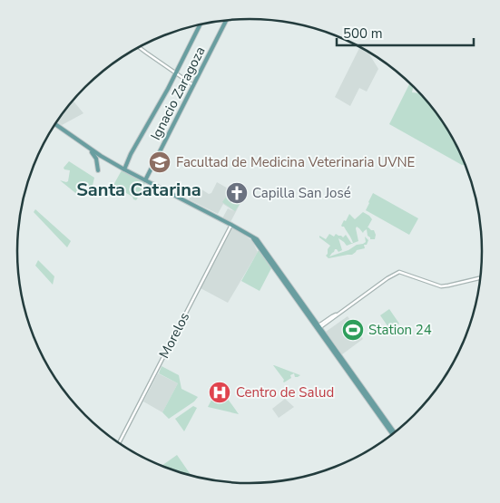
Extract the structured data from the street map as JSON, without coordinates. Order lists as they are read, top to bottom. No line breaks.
{"streets":{"main road":["Ignacio Zaragoza"],"street":["Morelos"]},"districts":["Santa Catarina"],"places":{"school or university":["Facultad de Medicina Veterinaria UVNE"],"church":["Capilla San José"],"sports":["Station 24"],"hospital":["Centro de Salud"]},"scale_bar":"500 m"}
